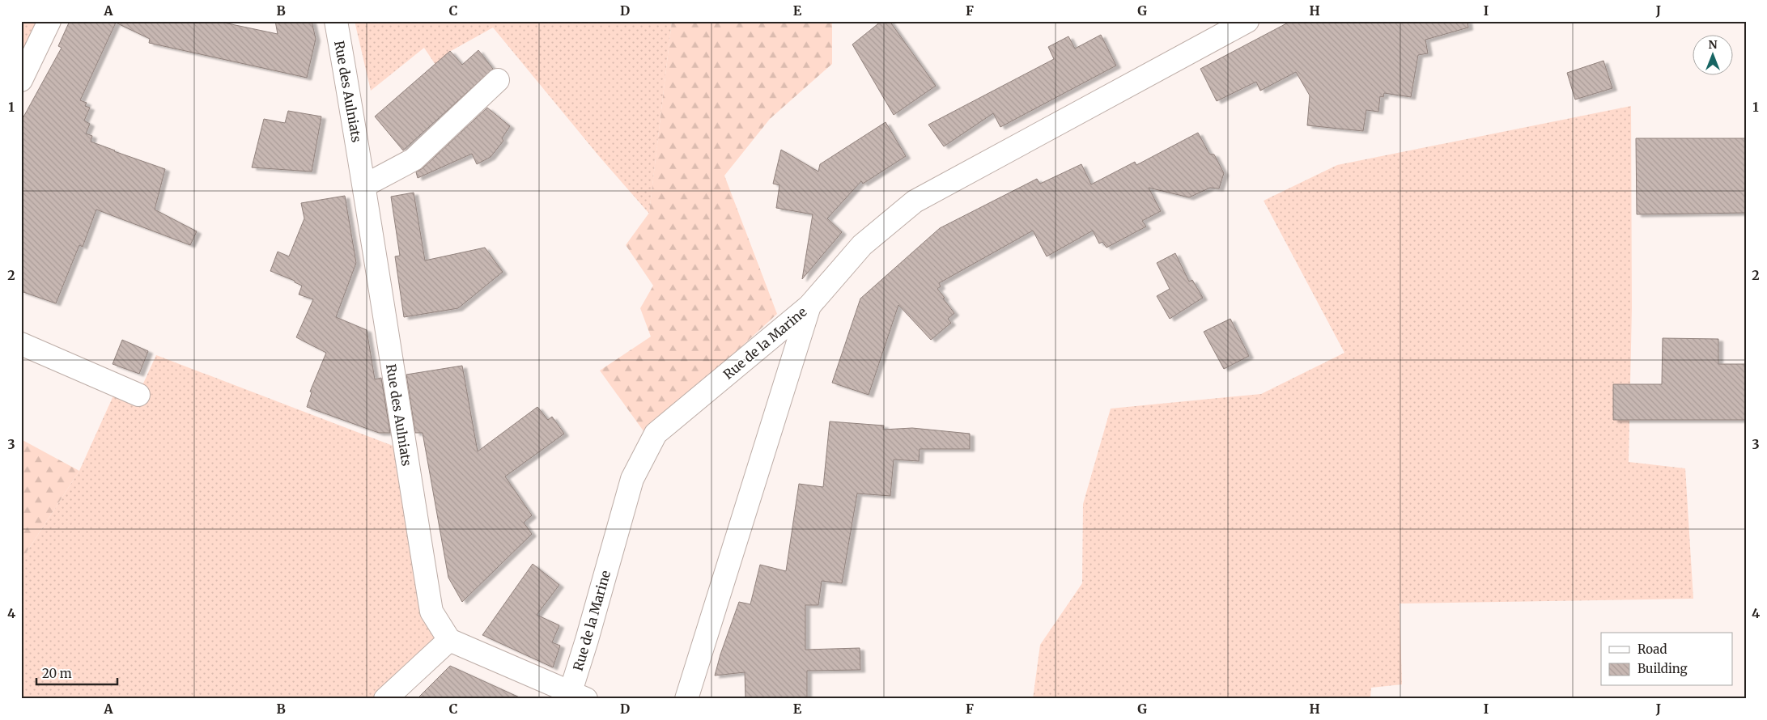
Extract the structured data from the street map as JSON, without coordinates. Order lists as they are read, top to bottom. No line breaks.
{"streets":{"street":["Rue des Aulniats","Rue de la Marine"]},"legend":["Road","Building"],"scale_bar":"20 m","north":"top","grid":{"columns":["A","B","C","D","E","F","G","H","I","J"],"rows":["1","2","3","4"]}}
